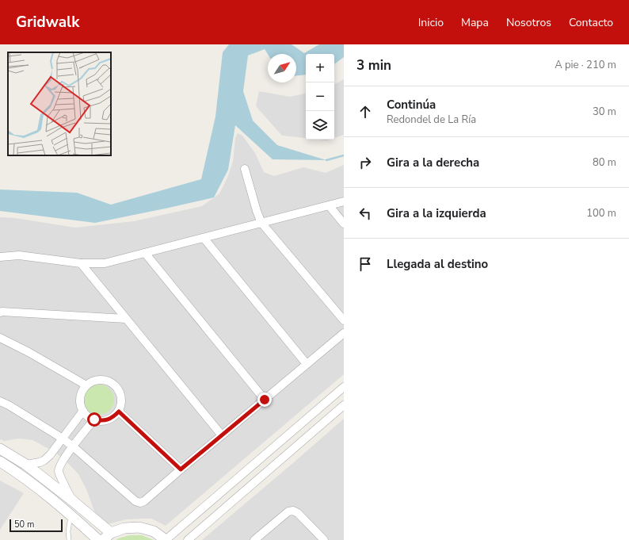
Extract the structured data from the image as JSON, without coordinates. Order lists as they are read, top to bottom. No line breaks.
{"scale_bar":"50 m","north":"top right","page":{"header":"Gridwalk","nav":["Inicio","Mapa","Nosotros","Contacto"],"heading":["3 min","A pie · 210 m"],"map_buttons":["+","−"],"list":[["Continúa","Redondel de La Ría","30 m"],["Gira a la derecha","80 m"],["Gira a la izquierda","100 m"],"Llegada al destino"],"scale":"50 m"}}
